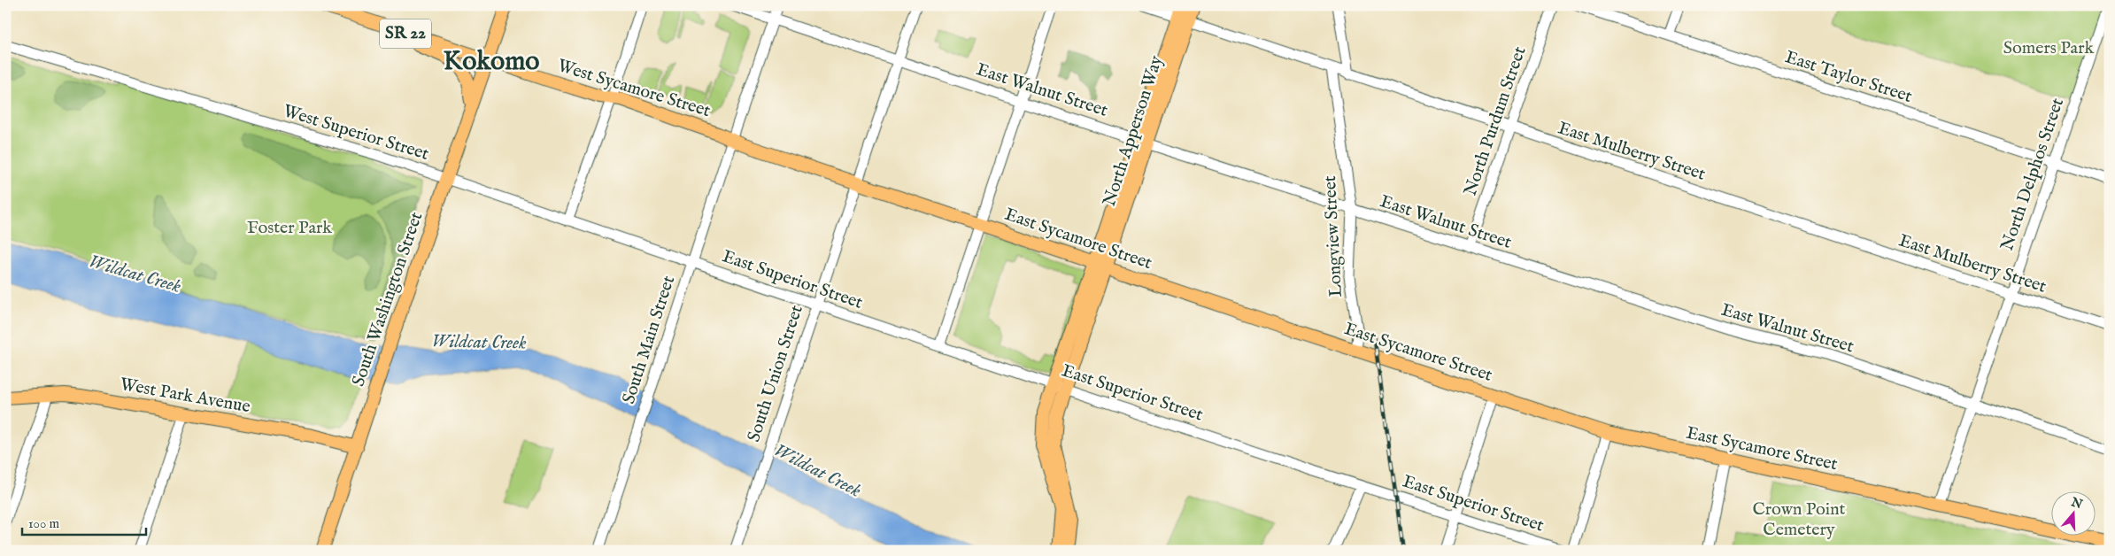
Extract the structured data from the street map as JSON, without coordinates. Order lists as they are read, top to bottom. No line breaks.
{"streets":{"main road":["SR 22","West Sycamore Street","North Apperson Way","East Sycamore Street","South Washington Street","West Park Avenue"],"street":["East Taylor Street","East Walnut Street","North Purdum Street","West Superior Street","East Mulberry Street","North Delphos Street","Longview Street","East Superior Street","South Main Street","South Union Street"]},"crossings":[["East Taylor Street","North Delphos Street"],["West Sycamore Street","East Sycamore Street"],["West Sycamore Street","South Washington Street"],["West Sycamore Street","South Main Street"],["East Walnut Street","North Purdum Street"],["East Walnut Street","North Apperson Way"],["East Walnut Street","North Delphos Street"],["East Walnut Street","Longview Street"],["East Walnut Street","South Main Street"],["East Walnut Street","South Union Street"],["North Purdum Street","East Mulberry Street"],["North Apperson Way","East Mulberry Street"],["North Apperson Way","East Sycamore Street"],["North Apperson Way","East Superior Street"],["West Superior Street","East Superior Street"],["West Superior Street","South Washington Street"],["West Superior Street","South Main Street"],["East Mulberry Street","North Delphos Street"],["East Mulberry Street","Longview Street"],["North Delphos Street","East Sycamore Street"],["Longview Street","East Sycamore Street"],["East Sycamore Street","South Main Street"],["East Sycamore Street","South Union Street"],["East Superior Street","South Main Street"],["East Superior Street","South Union Street"],["South Washington Street","West Park Avenue"]],"districts":["Kokomo"],"water":["Wildcat Creek"],"parks":["Somers Park","Foster Park","Crown Point Cemetery"],"scale_bar":"100 m","north":"top"}
